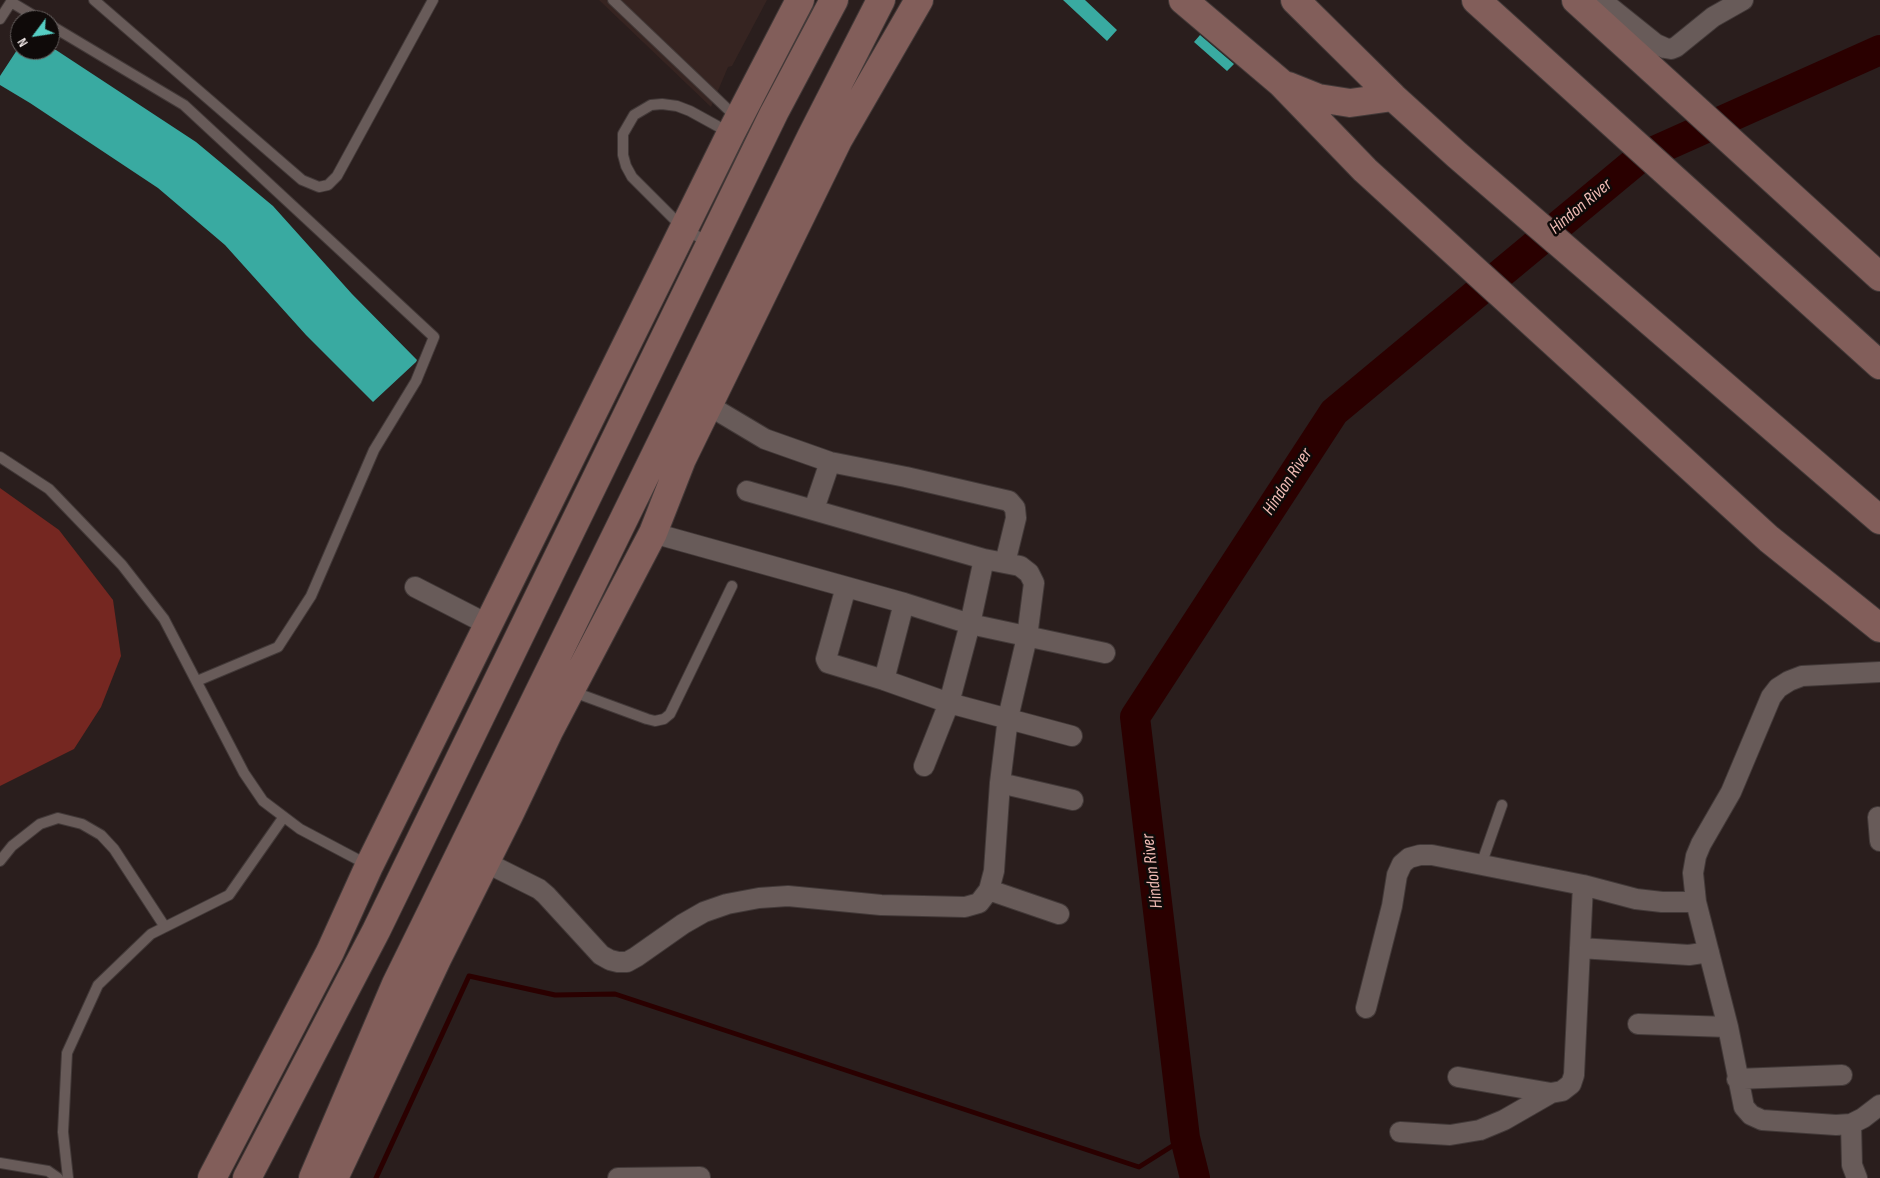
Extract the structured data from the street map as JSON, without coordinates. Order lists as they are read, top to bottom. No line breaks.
{"water":["Hindon River"],"north":"bottom left"}
